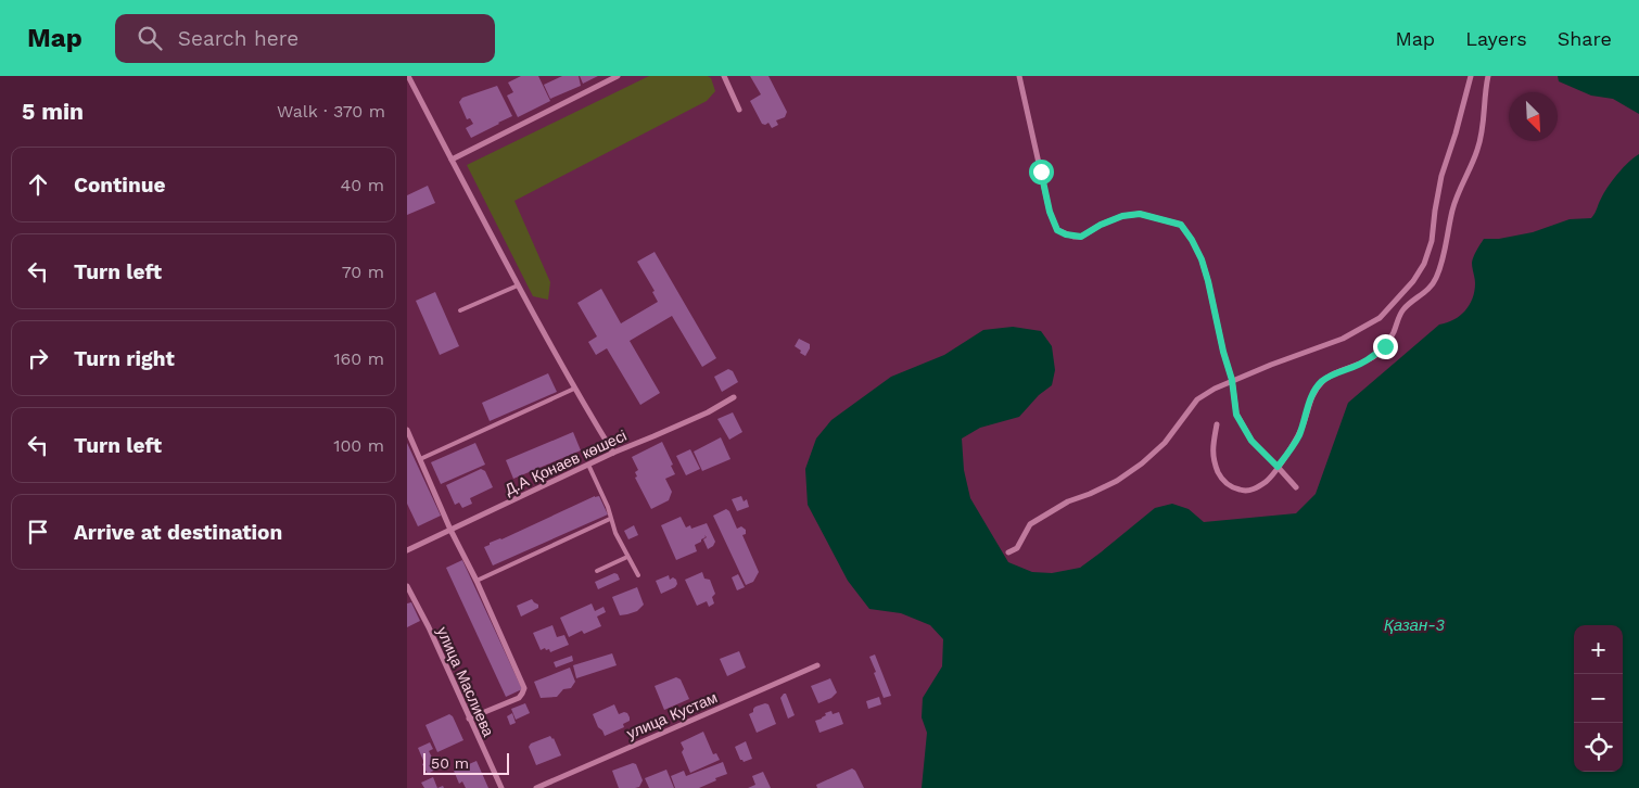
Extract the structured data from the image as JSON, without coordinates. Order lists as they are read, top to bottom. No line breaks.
{"streets":{"street":["Д.А Қонаев көшесі","улица Маслиева","улица Кустам"]},"water":["Қазан-3"],"scale_bar":"50 m","north":"bottom right","page":{"header":"Map","search":"Search here","nav":["Map","Layers","Share"],"heading":["5 min","Walk · 370 m"],"list":[["Continue","40 m"],["Turn left","70 m"],["Turn right","160 m"],["Turn left","100 m"],"Arrive at destination"],"map_buttons":["+","−"],"scale":"50 m"}}
